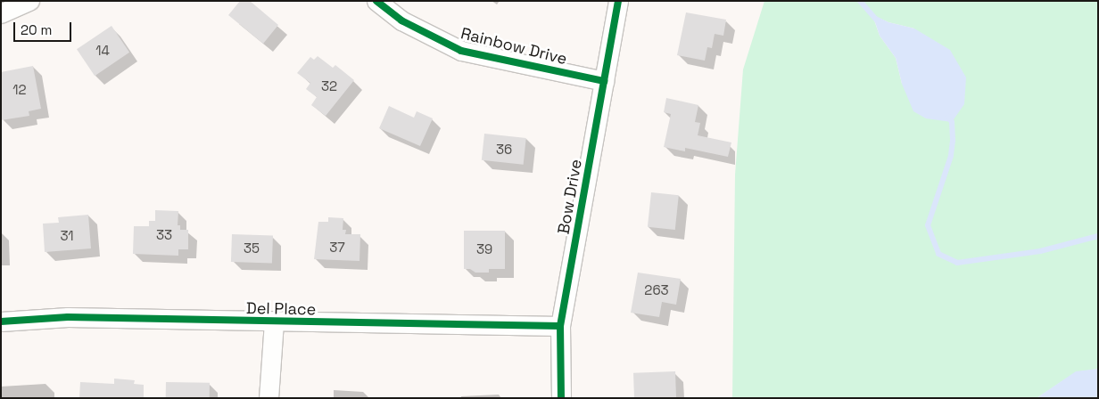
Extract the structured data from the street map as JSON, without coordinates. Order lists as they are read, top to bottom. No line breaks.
{"streets":{"street":["Rainbow Drive","Bow Drive","Del Place"]},"crossings":[["Rainbow Drive","Bow Drive"],["Bow Drive","Del Place"]],"house_numbers":["14","32","12","36","33","31","37","35","39","263"],"scale_bar":"20 m"}
